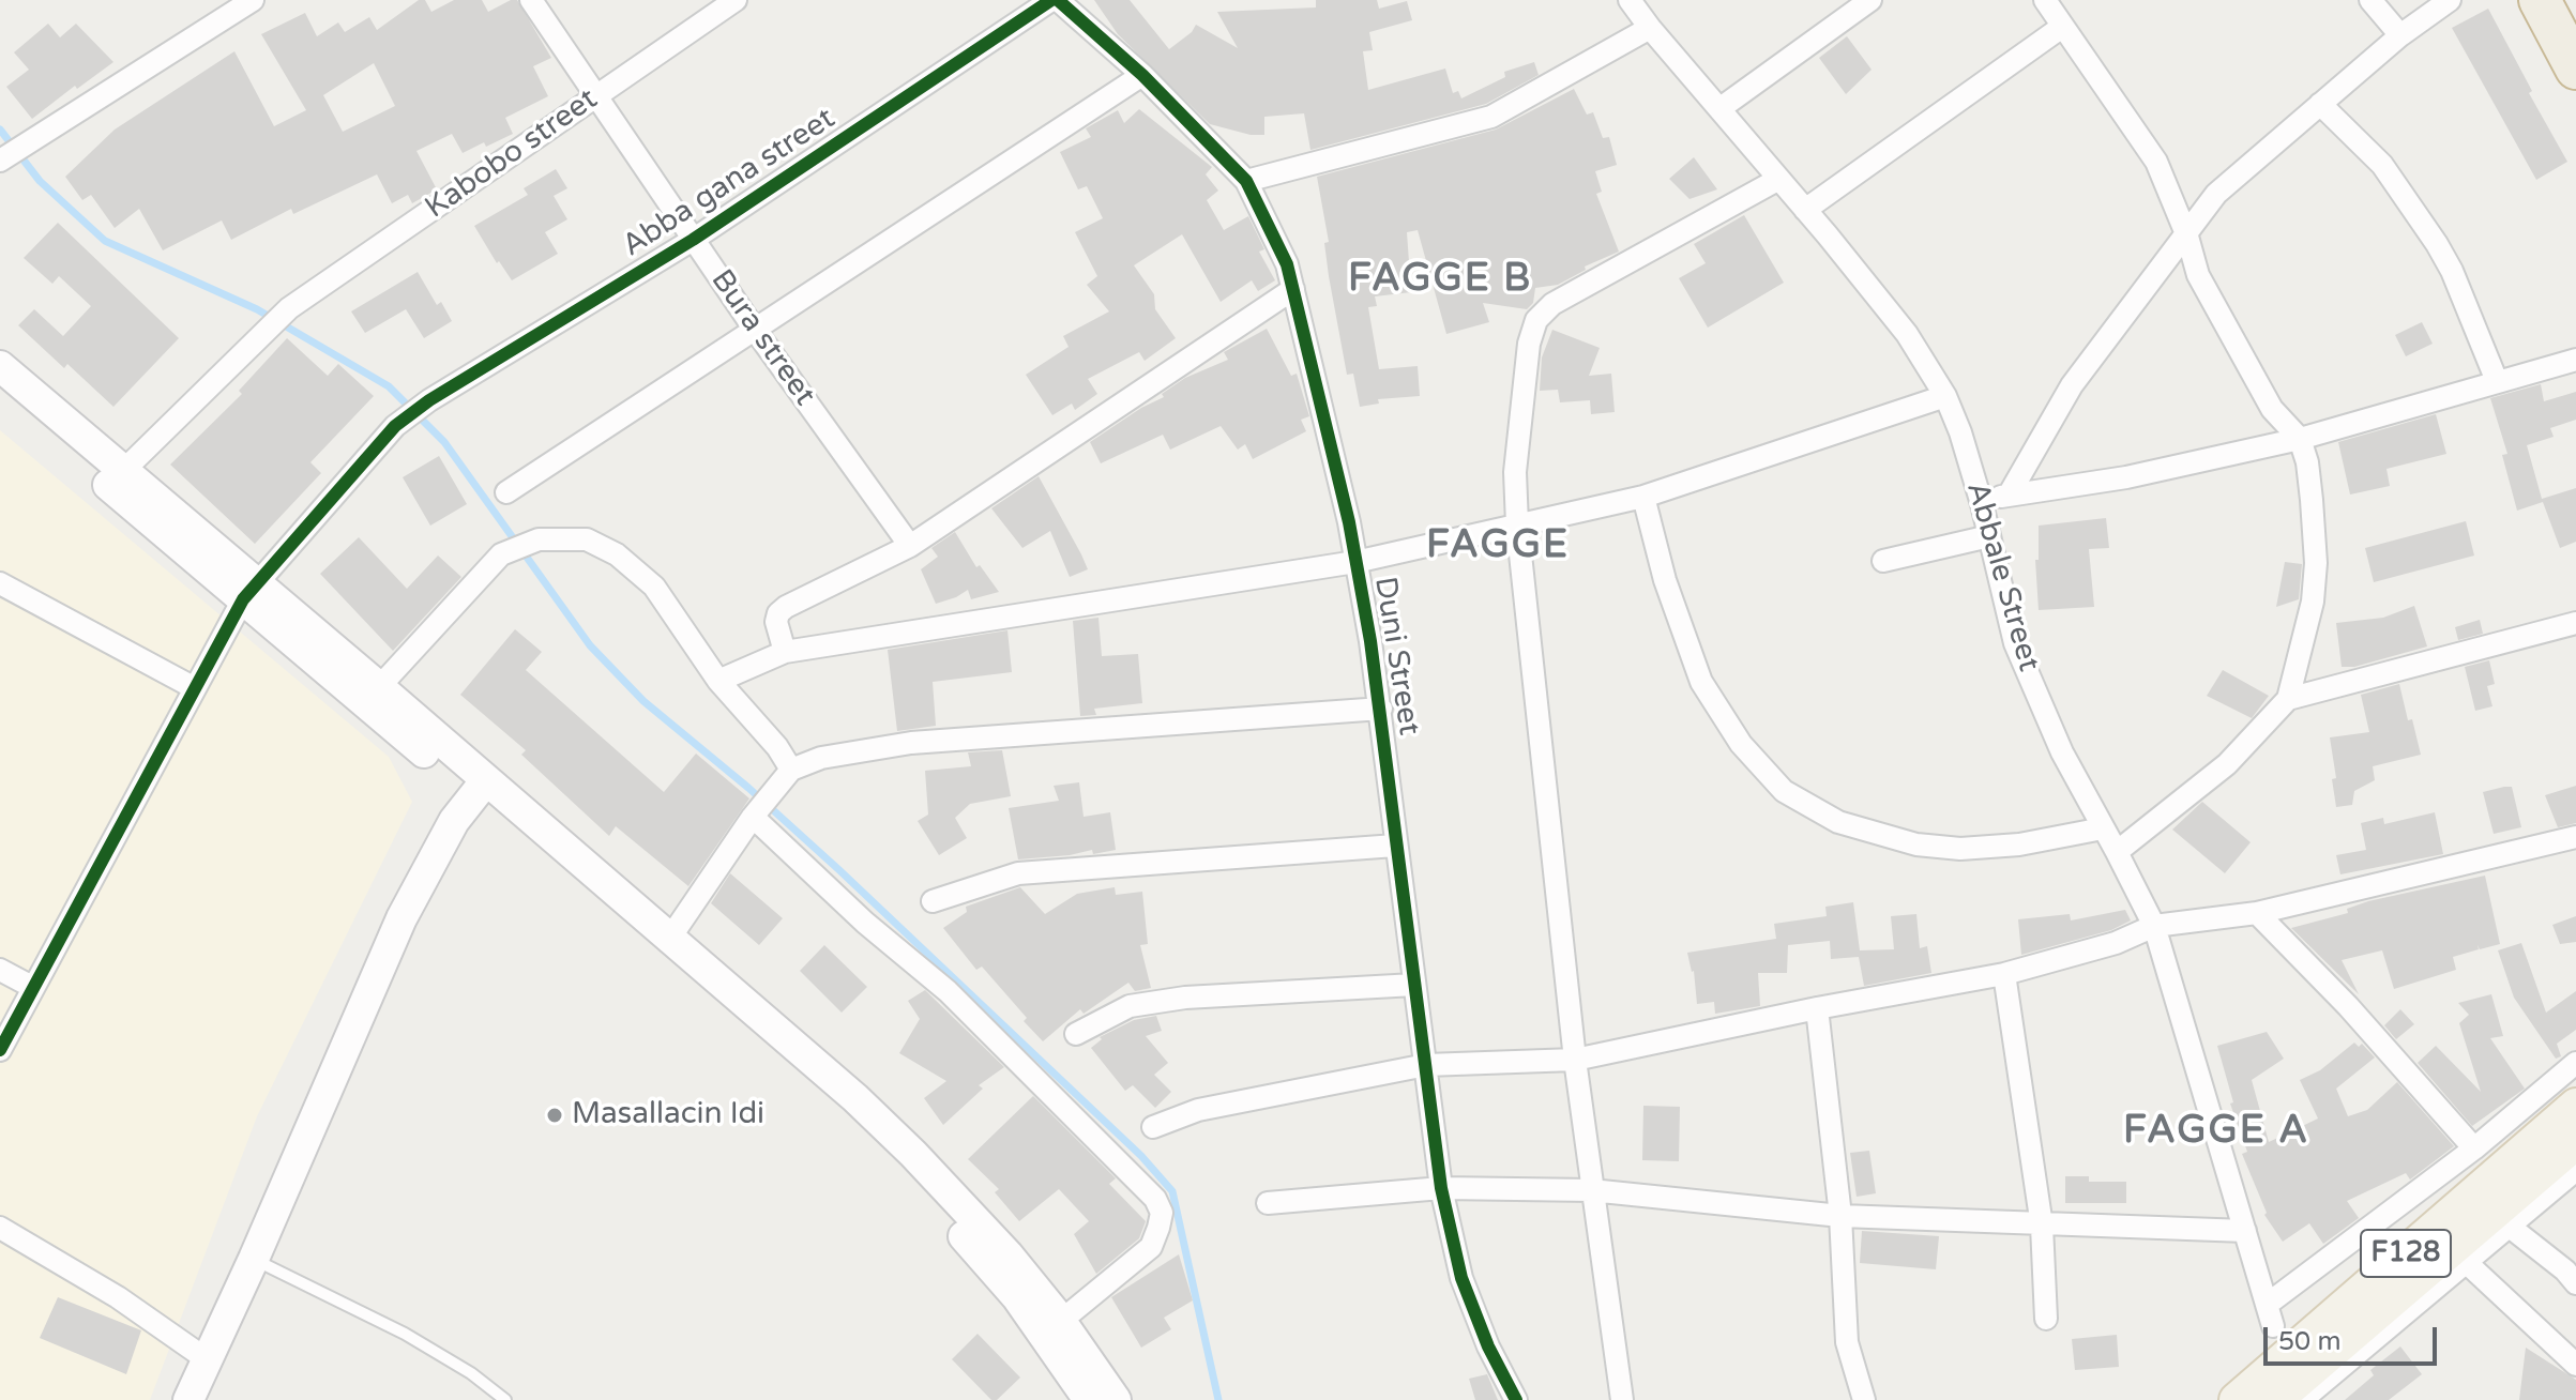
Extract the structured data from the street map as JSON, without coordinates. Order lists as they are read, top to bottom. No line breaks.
{"streets":{"main road":["F128"],"street":["Kabobo street","Abba gana street","Bura street","Abbale Street","Duni Street"]},"crossings":[["Kabobo street","Bura street"],["Abba gana street","Bura street"],["Abba gana street","Duni Street"]],"districts":["FAGGE B","FAGGE","FAGGE A"],"places":["Masallacin Idi"],"scale_bar":"50 m"}
